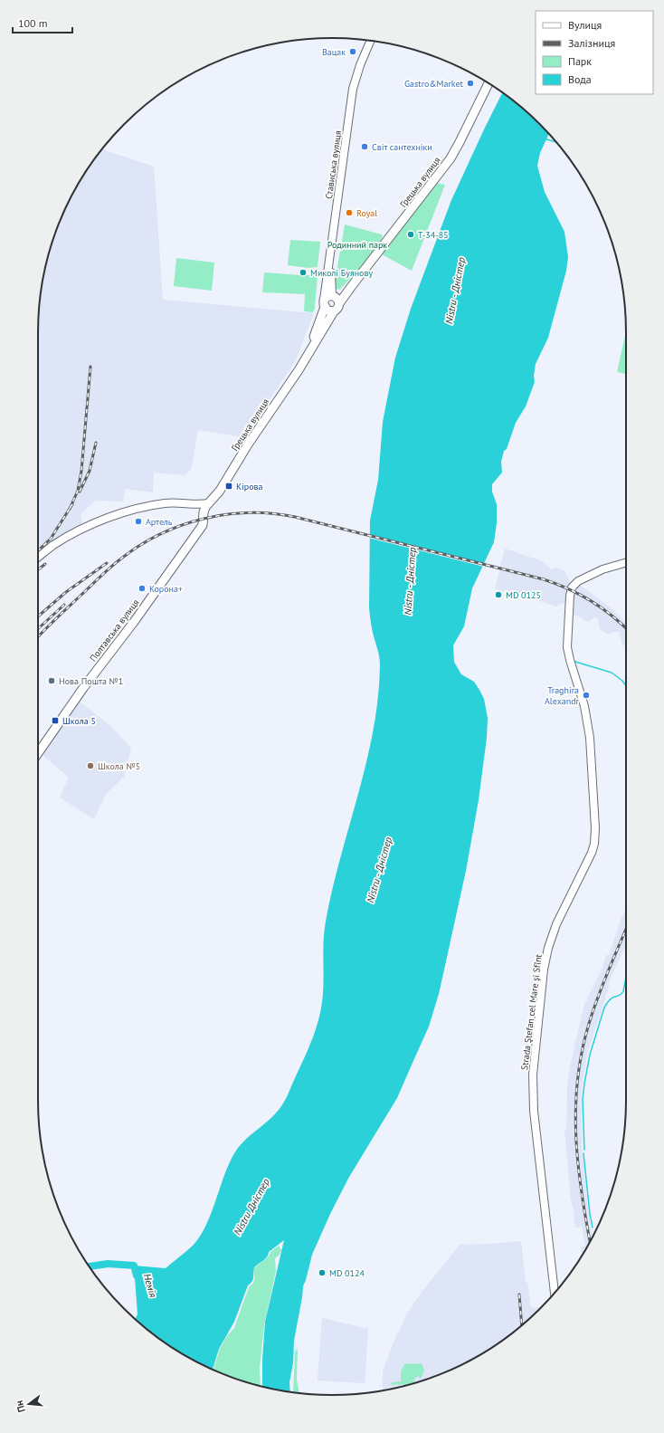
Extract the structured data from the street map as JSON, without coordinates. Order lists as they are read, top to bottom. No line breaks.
{"streets":{"highway":["Грецька вулиця","Полтавська вулиця"],"main road":["Стависька вулиця","Strada Ştefan cel Mare şi Sfînt"]},"crossings":[["Стависька вулиця","Грецька вулиця"],["Грецька вулиця","Полтавська вулиця"]],"water":["Nistru - Дністер","Nistru Дністер","Немія"],"parks":["Родинний парк"],"places":{"other":["Вацак","Gastro&Market","Світ сантехніки","Royal","Т-34-85","Миколі Буянову","Артель","Корона+","MD 0125","Нова Пошта №1","Traghira Alexandr","Школа №5","MD 0124"],"transit":["Кірова","Школа 5"]},"legend":["Вулиця","Залізниця","Парк","Вода"],"scale_bar":"100 m","north":"left"}
